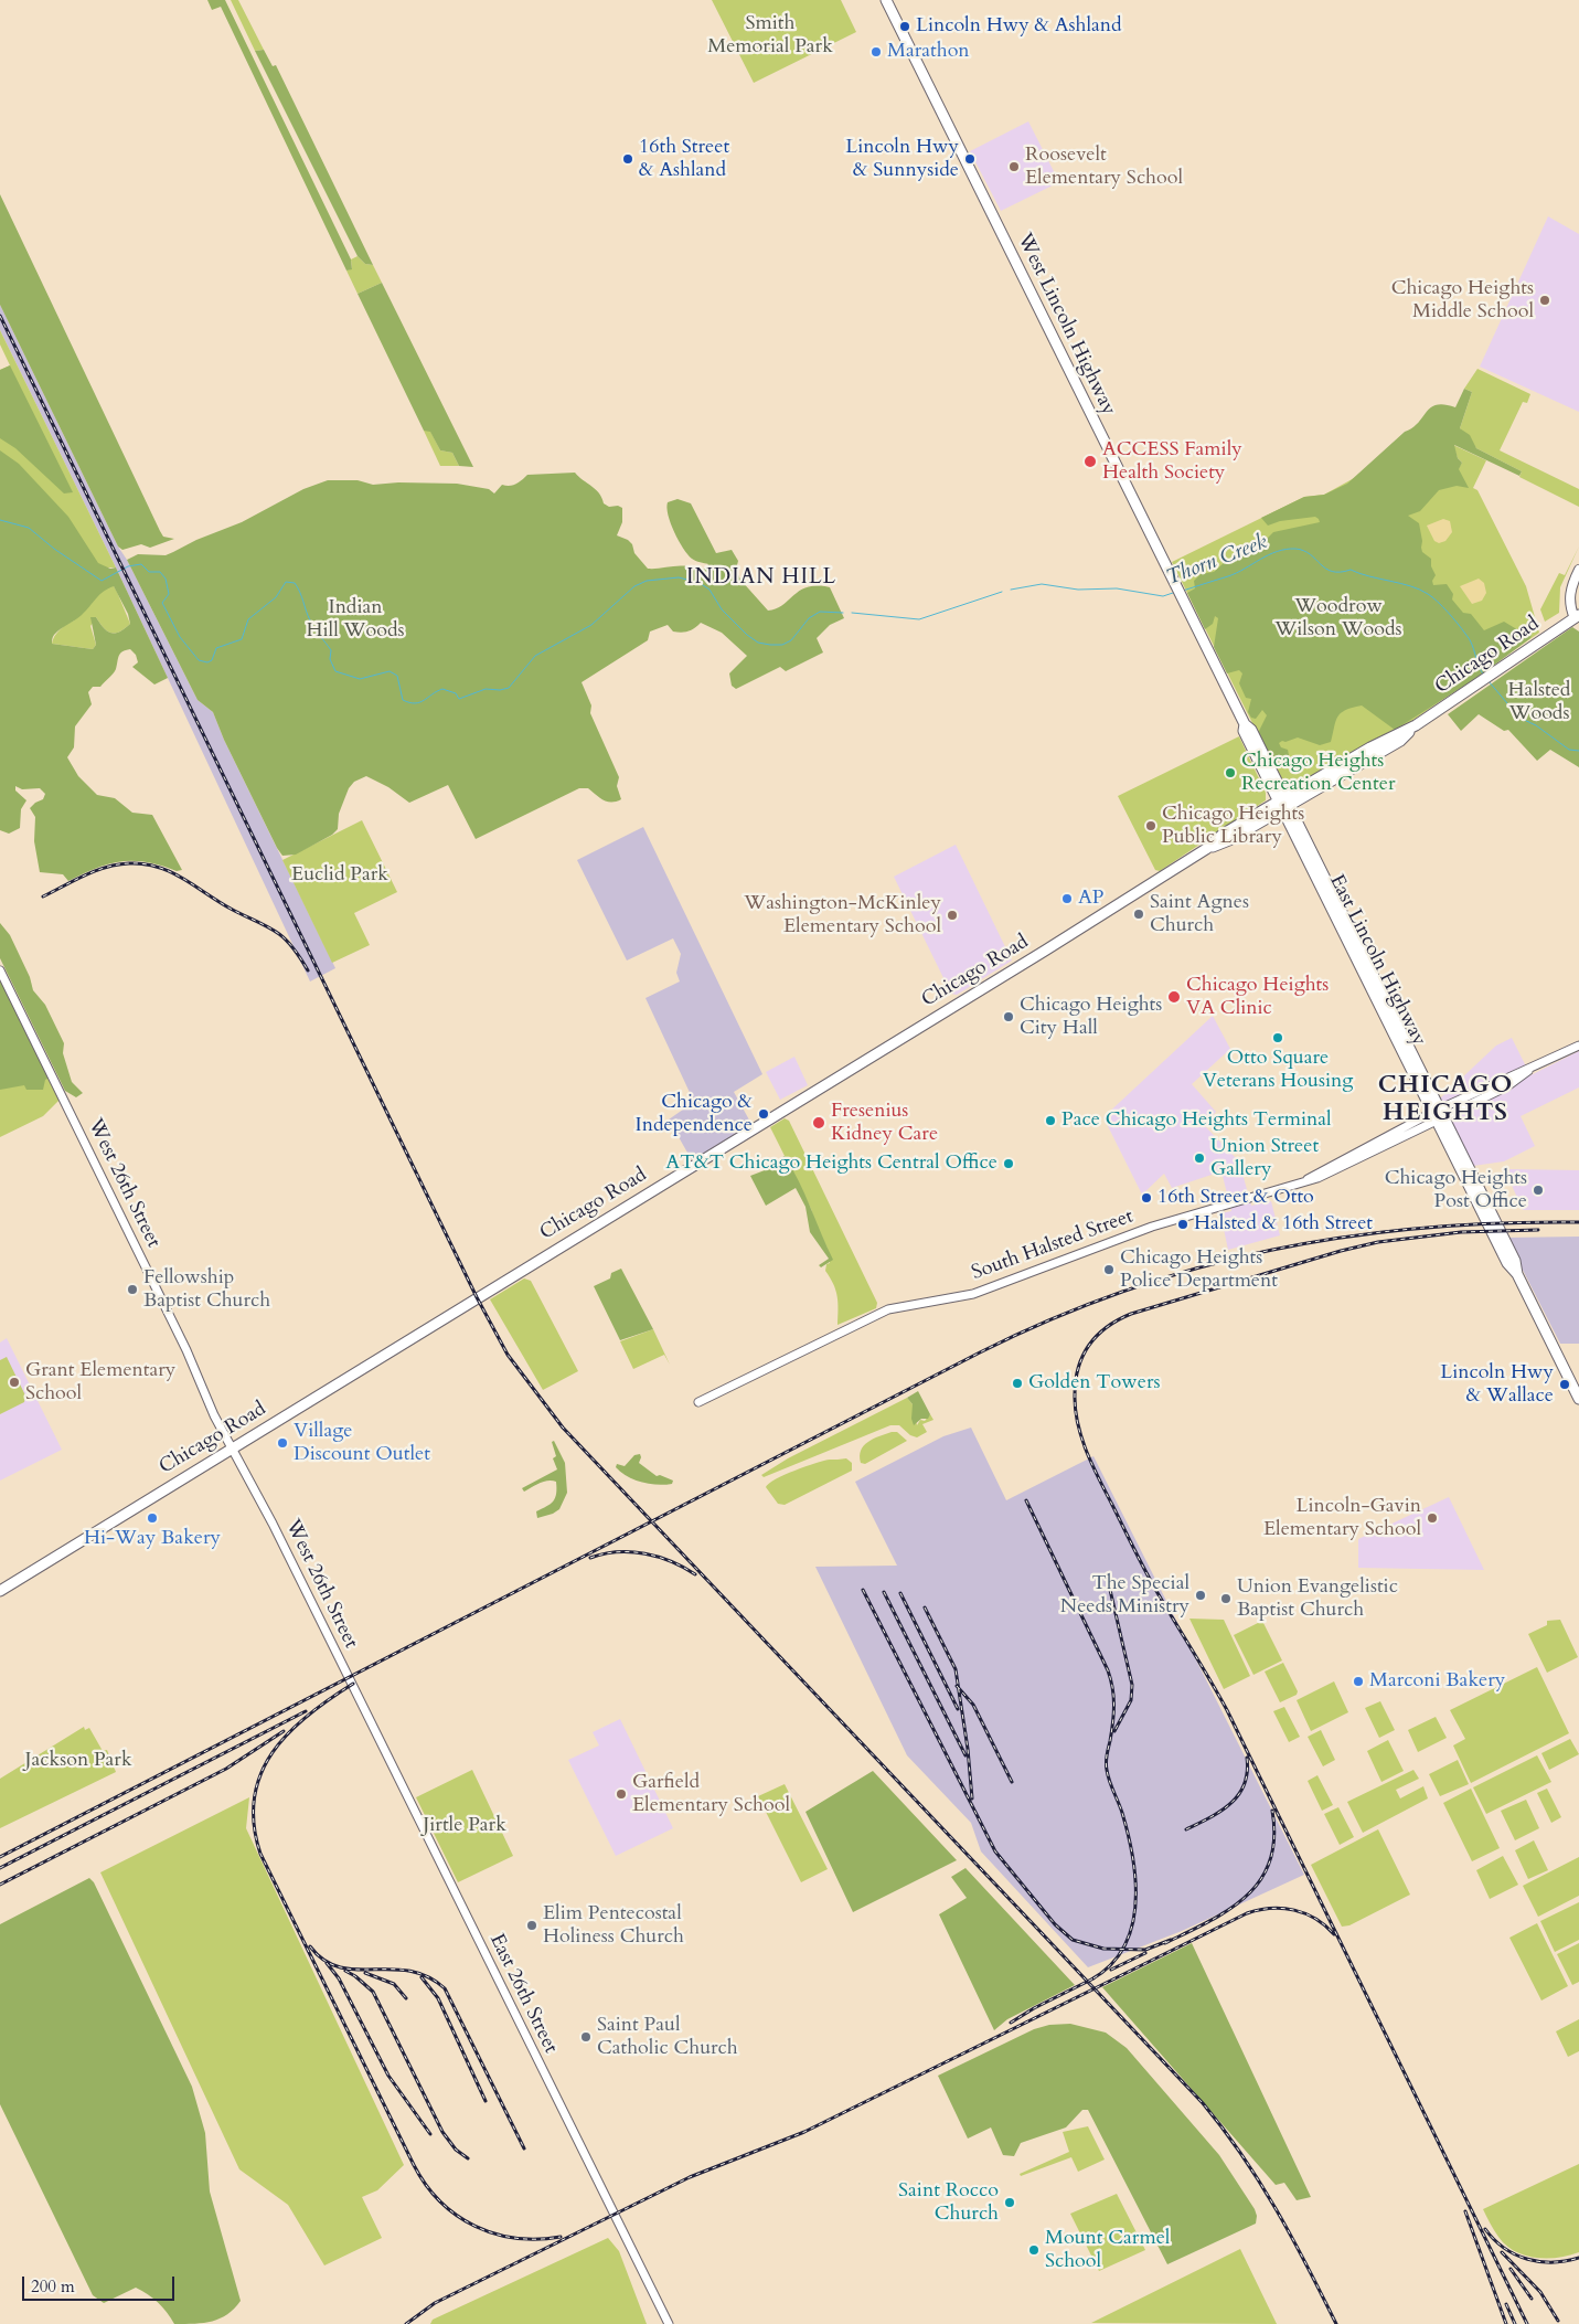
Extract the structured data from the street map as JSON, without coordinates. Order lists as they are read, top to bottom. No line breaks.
{"streets":{"main road":["West Lincoln Highway","Chicago Road","East Lincoln Highway"],"street":["West 26th Street","South Halsted Street","East 26th Street"]},"crossings":[["West Lincoln Highway","Chicago Road"],["West Lincoln Highway","East Lincoln Highway"],["Chicago Road","East Lincoln Highway"],["Chicago Road","West 26th Street"],["East Lincoln Highway","South Halsted Street"],["West 26th Street","East 26th Street"]],"districts":["INDIAN HILL","CHICAGO HEIGHTS"],"water":["Thorn Creek"],"parks":["Smith Memorial Park","Woodrow Wilson Woods","Indian Hill Woods","Halsted Woods","Euclid Park","Jackson Park","Jirtle Park"],"places":["Lincoln Hwy & Ashland","Marathon","16th Street & Ashland","Lincoln Hwy & Sunnyside","Roosevelt Elementary School","Chicago Heights Middle School","ACCESS Family Health Society","Chicago Heights Recreation Center","Chicago Heights Public Library","AP","Saint Agnes Church","Washington-McKinley Elementary School","Chicago Heights VA Clinic","Chicago Heights City Hall","Otto Square Veterans Housing","Chicago & Independence","Pace Chicago Heights Terminal","Fresenius Kidney Care","Union Street Gallery","AT&T Chicago Heights Central Office","Chicago Heights Post Office","16th Street & Otto","Halsted & 16th Street","Chicago Heights Police Department","Fellowship Baptist Church","Grant Elementary School","Golden Towers","Lincoln Hwy & Wallace","Village Discount Outlet","Hi-Way Bakery","Lincoln-Gavin Elementary School","The Special Needs Ministry","Union Evangelistic Baptist Church","Marconi Bakery","Garfield Elementary School","Elim Pentecostal Holiness Church","Saint Paul Catholic Church","Saint Rocco Church","Mount Carmel School"],"scale_bar":"200 m"}
